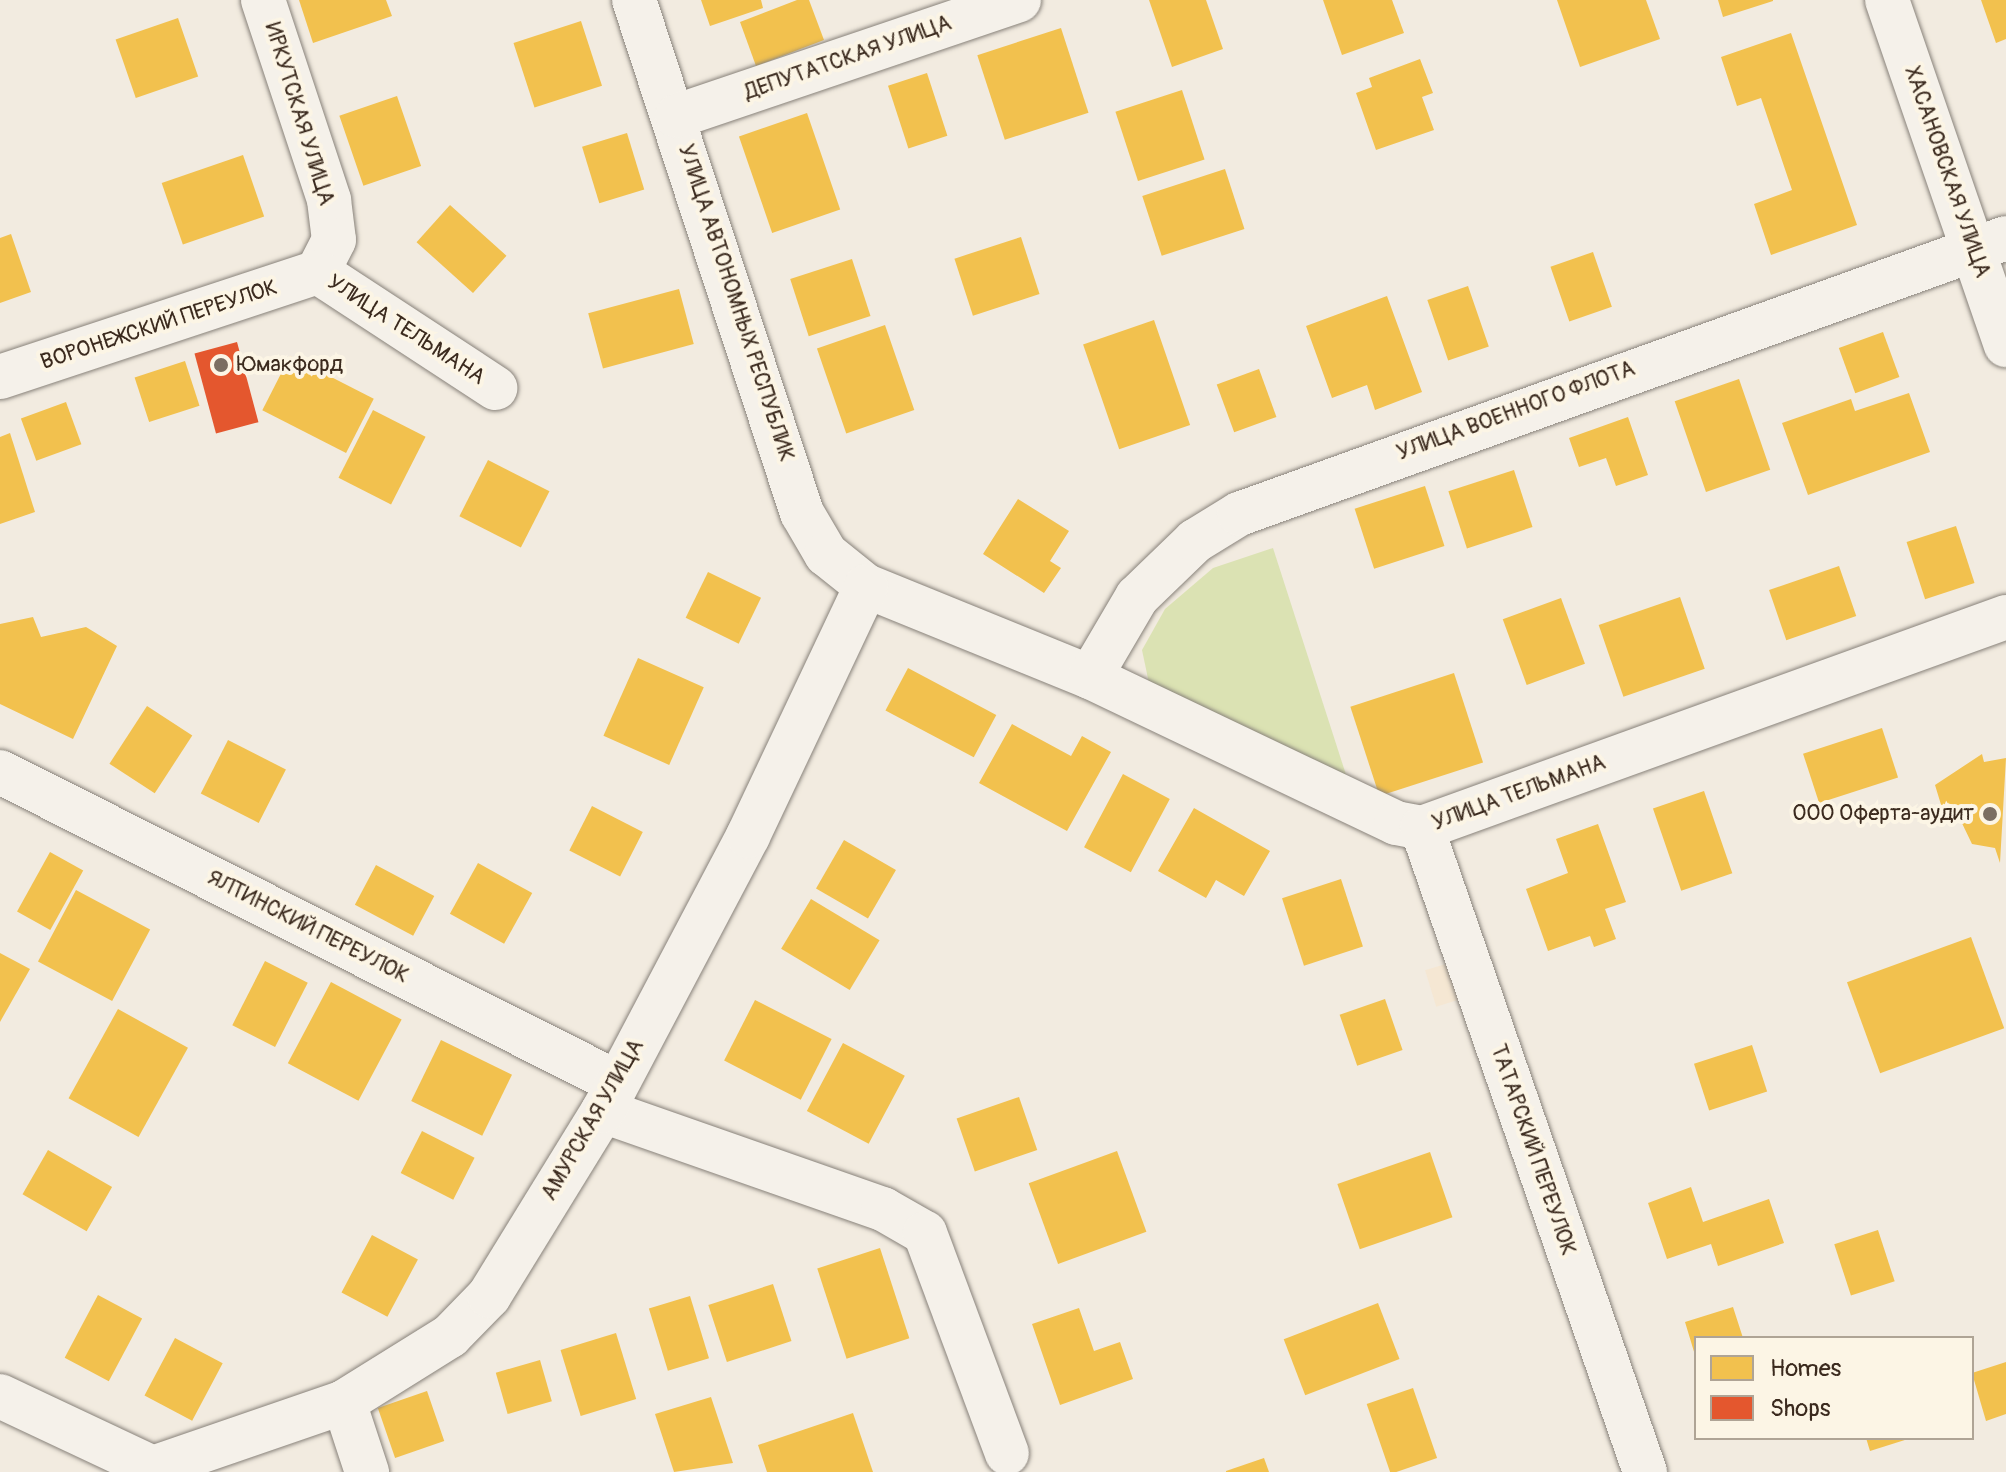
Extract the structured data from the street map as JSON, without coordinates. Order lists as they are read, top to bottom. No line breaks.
{"streets":{"street":["ДЕПУТАТСКАЯ УЛИЦА","ИРКУТСКАЯ УЛИЦА","ХАСАНОВСКАЯ УЛИЦА","УЛИЦА АВТОНОМНЫХ РЕСПУБЛИК","ВОРОНЕЖСКИЙ ПЕРЕУЛОК","УЛИЦА ТЕЛЬМАНА","УЛИЦА ВОЕННОГО ФЛОТА","ЯЛТИНСКИЙ ПЕРЕУЛОК","АМУРСКАЯ УЛИЦА","ТАТАРСКИЙ ПЕРЕУЛОК"]},"crossings":[["ДЕПУТАТСКАЯ УЛИЦА","УЛИЦА АВТОНОМНЫХ РЕСПУБЛИК"],["ИРКУТСКАЯ УЛИЦА","ВОРОНЕЖСКИЙ ПЕРЕУЛОК"],["ИРКУТСКАЯ УЛИЦА","УЛИЦА ТЕЛЬМАНА"],["ХАСАНОВСКАЯ УЛИЦА","УЛИЦА ВОЕННОГО ФЛОТА"],["УЛИЦА АВТОНОМНЫХ РЕСПУБЛИК","УЛИЦА ТЕЛЬМАНА"],["УЛИЦА АВТОНОМНЫХ РЕСПУБЛИК","АМУРСКАЯ УЛИЦА"],["ВОРОНЕЖСКИЙ ПЕРЕУЛОК","УЛИЦА ТЕЛЬМАНА"],["УЛИЦА ТЕЛЬМАНА","УЛИЦА ВОЕННОГО ФЛОТА"],["УЛИЦА ТЕЛЬМАНА","АМУРСКАЯ УЛИЦА"],["УЛИЦА ТЕЛЬМАНА","ТАТАРСКИЙ ПЕРЕУЛОК"],["ЯЛТИНСКИЙ ПЕРЕУЛОК","АМУРСКАЯ УЛИЦА"]],"places":["Юмакфорд","ООО Оферта-аудит"],"legend":["Homes","Shops"]}
